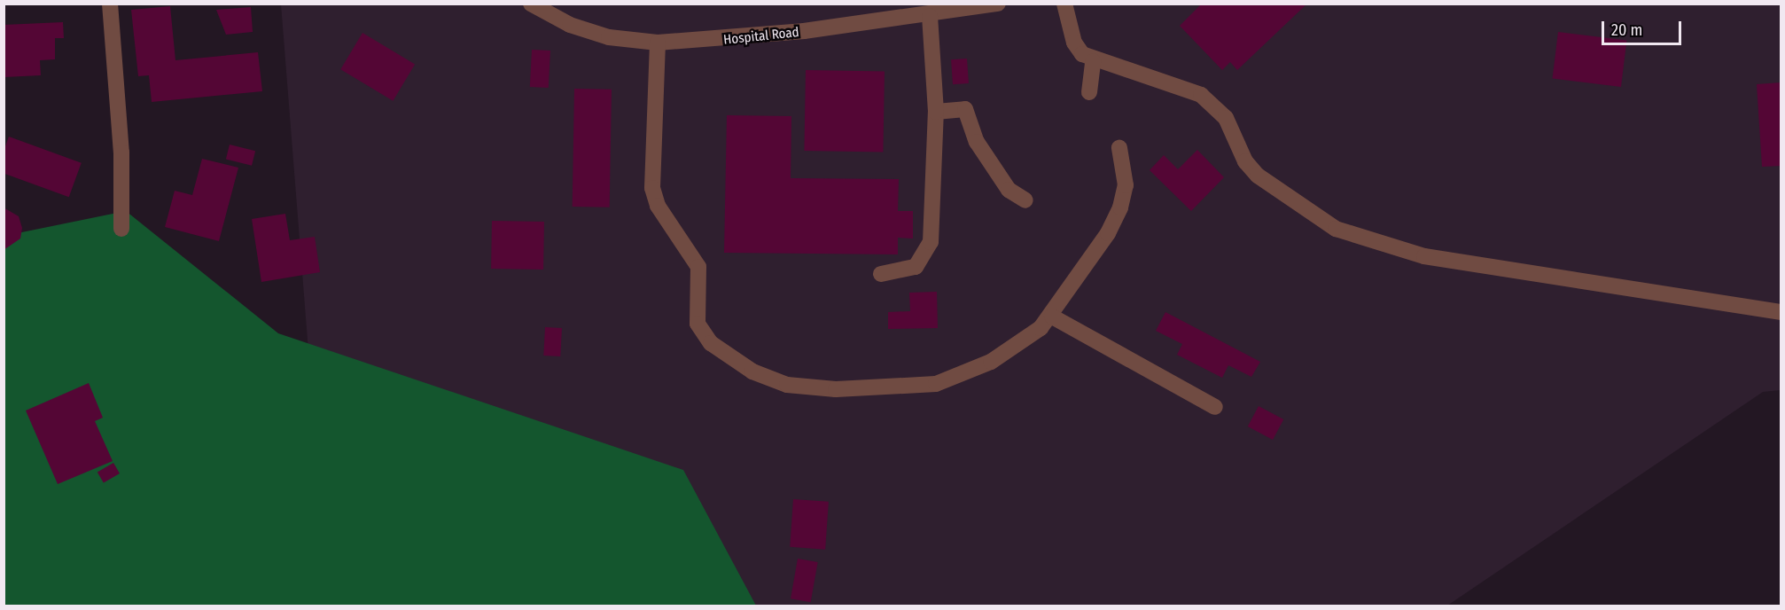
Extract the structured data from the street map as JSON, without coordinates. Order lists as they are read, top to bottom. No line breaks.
{"streets":{"street":["Hospital Road"]},"scale_bar":"20 m"}
